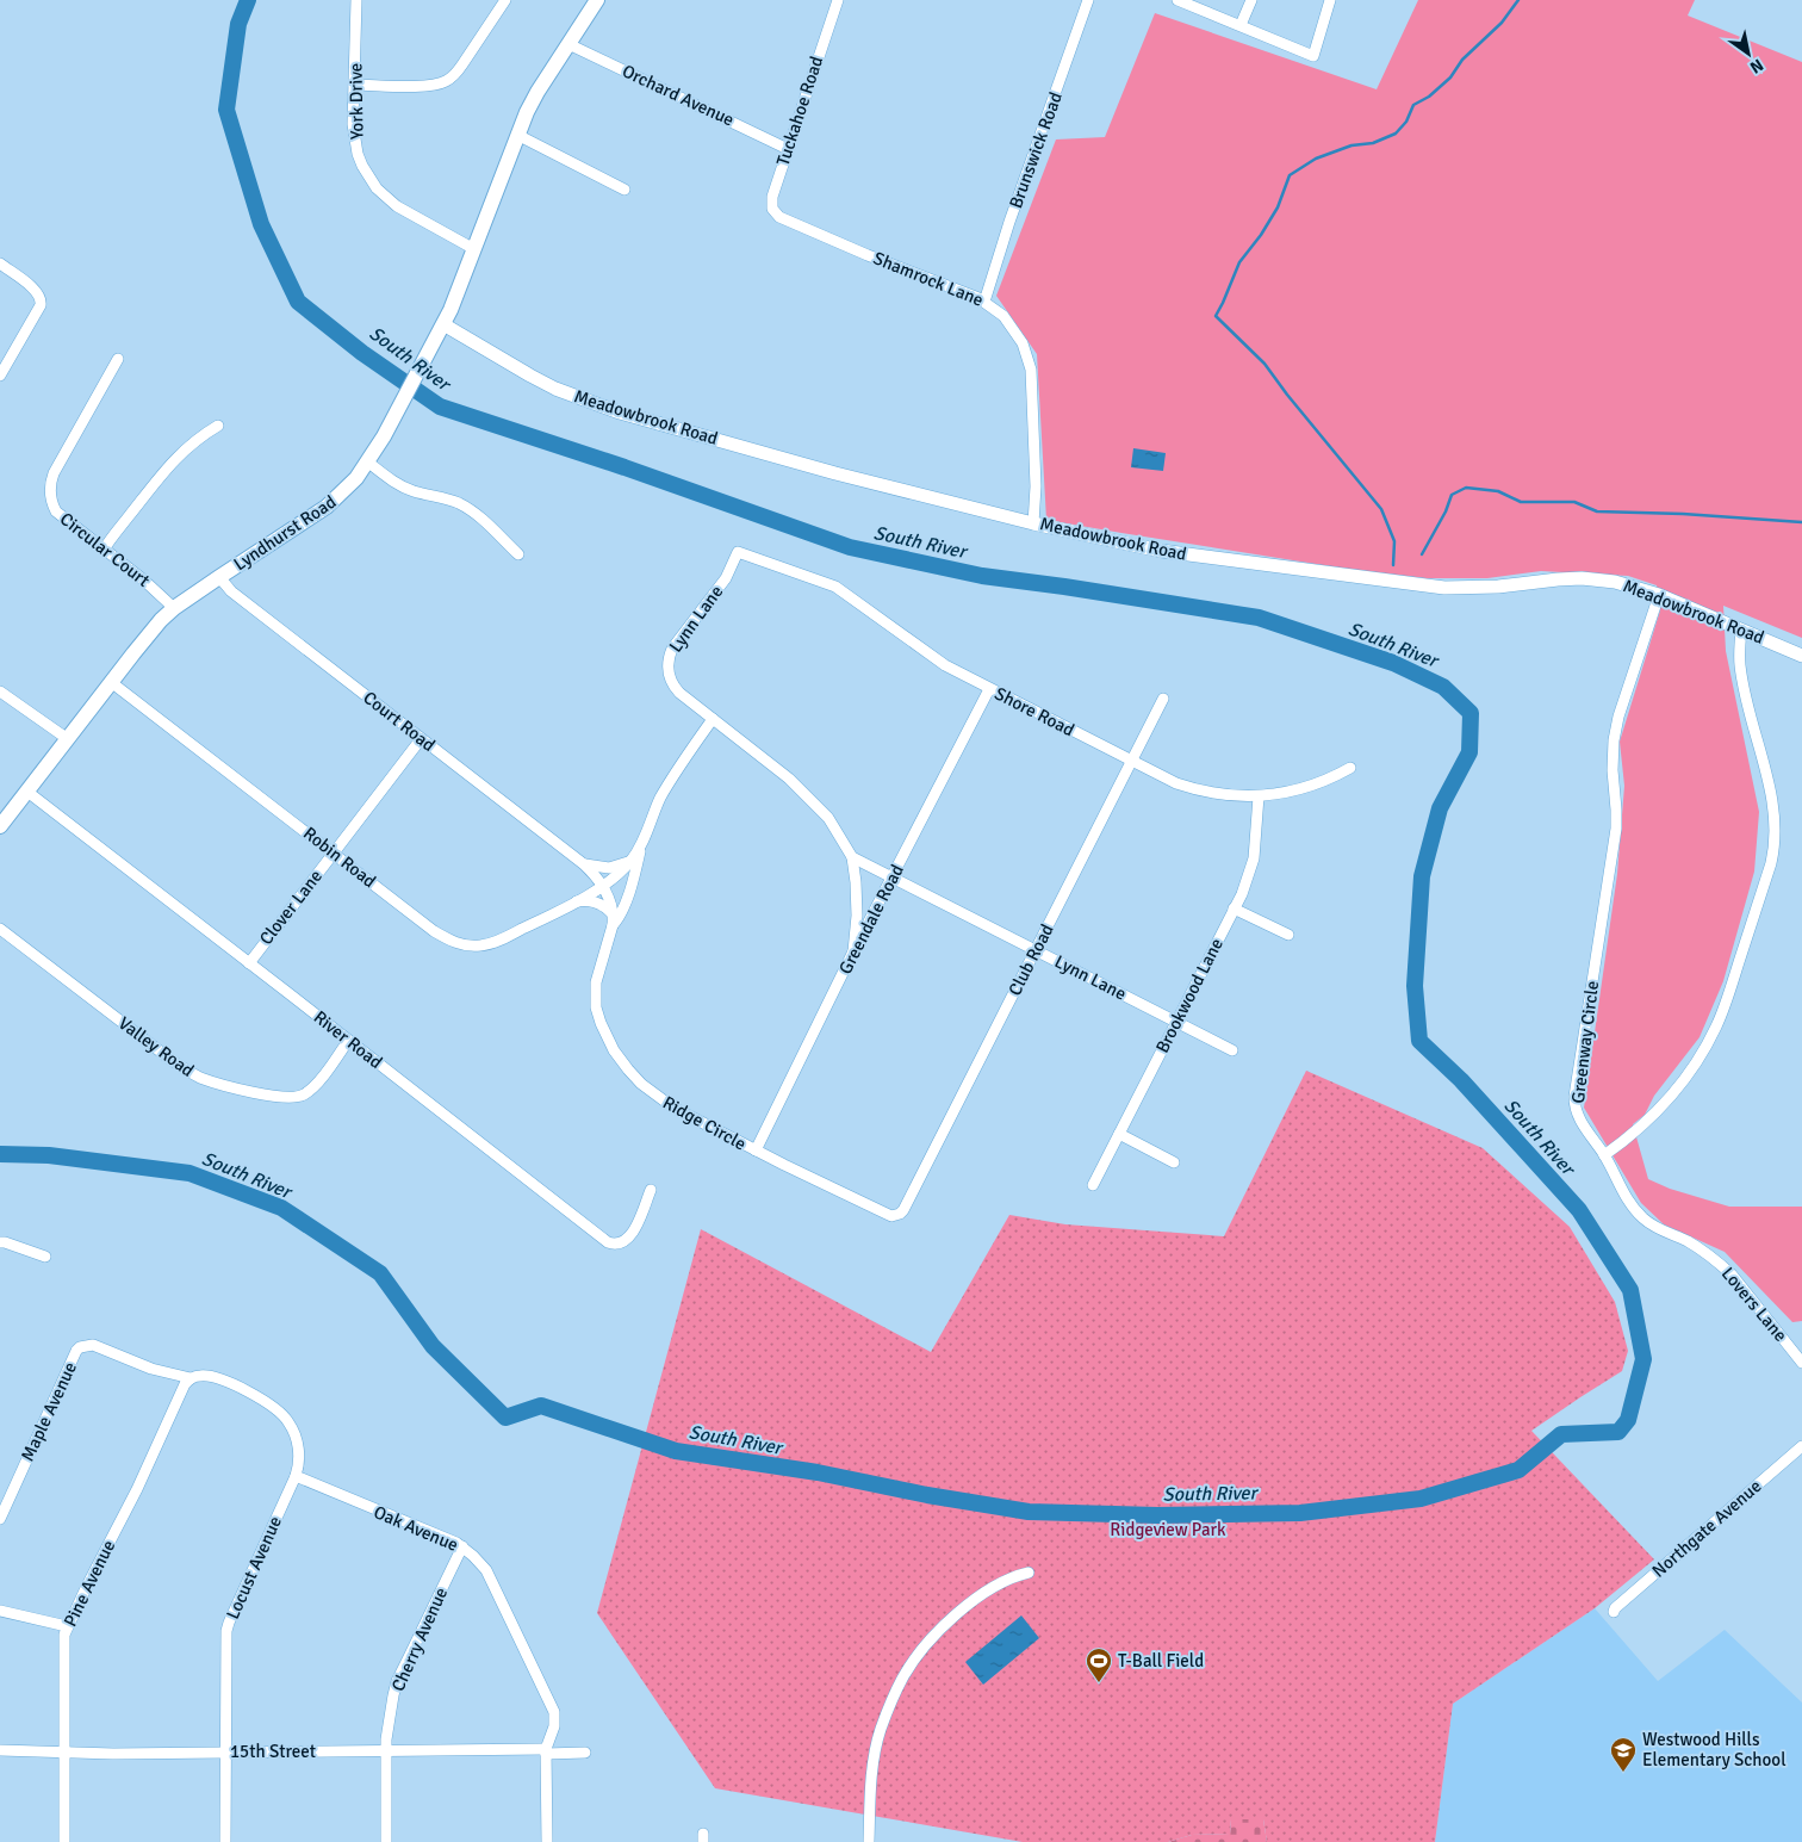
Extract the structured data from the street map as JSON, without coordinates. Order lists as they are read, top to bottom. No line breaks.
{"streets":{"main road":["Lyndhurst Road"],"street":["Orchard Avenue","York Drive","Tuckahoe Road","Brunswick Road","Shamrock Lane","Meadowbrook Road","Circular Court","Lynn Lane","Shore Road","Court Road","Robin Road","Clover Lane","Greendale Road","Club Road","Brookwood Lane","River Road","Greenway Circle","Valley Road","Ridge Circle","Lovers Lane","Maple Avenue","Oak Avenue","Northgate Avenue","Locust Avenue","Pine Avenue","Cherry Avenue","15th Street"]},"crossings":[["Orchard Avenue","Tuckahoe Road"],["Orchard Avenue","Lyndhurst Road"],["York Drive","Lyndhurst Road"],["Tuckahoe Road","Shamrock Lane"],["Brunswick Road","Shamrock Lane"],["Shamrock Lane","Meadowbrook Road"],["Meadowbrook Road","Lyndhurst Road"],["Meadowbrook Road","Greenway Circle"],["Lyndhurst Road","Circular Court"],["Lyndhurst Road","Court Road"],["Lyndhurst Road","Robin Road"],["Lyndhurst Road","River Road"],["Lynn Lane","Shore Road"],["Lynn Lane","Greendale Road"],["Lynn Lane","Club Road"],["Lynn Lane","Brookwood Lane"],["Lynn Lane","Ridge Circle"],["Shore Road","Greendale Road"],["Shore Road","Club Road"],["Shore Road","Brookwood Lane"],["Court Road","Robin Road"],["Court Road","Clover Lane"],["Court Road","Ridge Circle"],["Robin Road","Clover Lane"],["Robin Road","Ridge Circle"],["Clover Lane","River Road"],["Greendale Road","Ridge Circle"],["Club Road","Ridge Circle"],["River Road","Valley Road"],["Greenway Circle","Lovers Lane"],["Maple Avenue","Pine Avenue"],["Oak Avenue","Locust Avenue"],["Oak Avenue","Cherry Avenue"],["Oak Avenue","15th Street"],["Locust Avenue","15th Street"],["Pine Avenue","15th Street"],["Cherry Avenue","15th Street"]],"water":["South River"],"parks":["Ridgeview Park"],"places":{"sports":["T-Ball Field"],"school or university":["Westwood Hills Elementary School"]},"north":"bottom right"}
